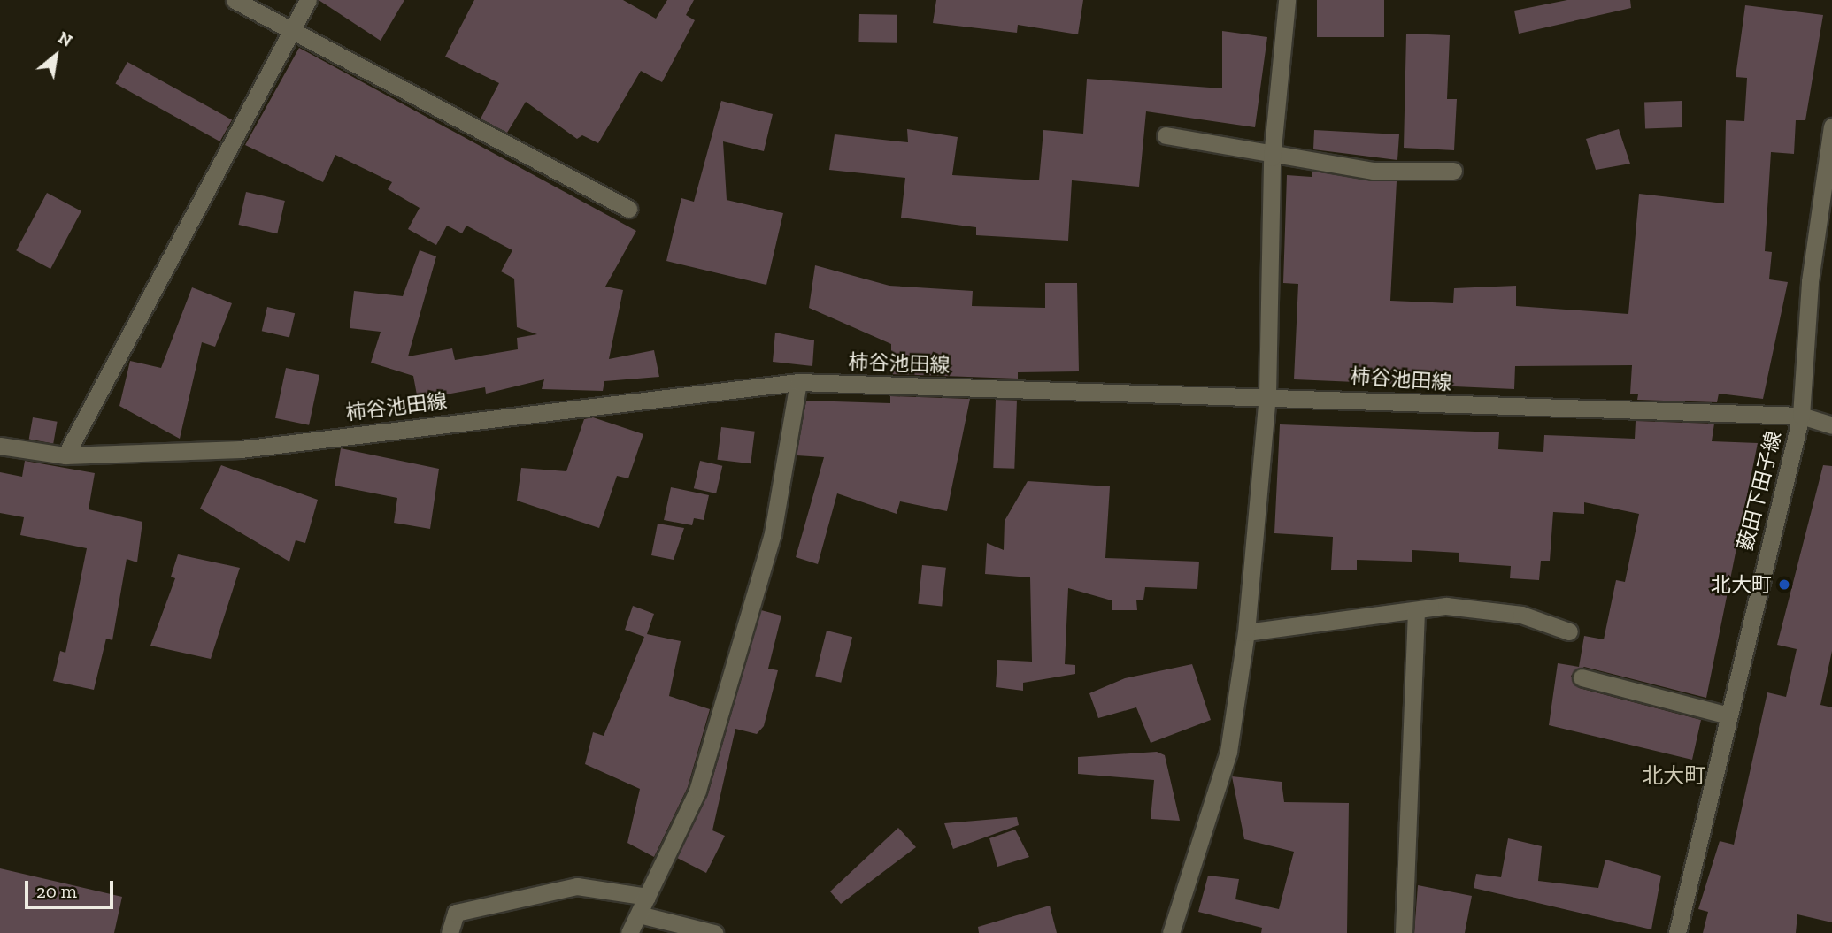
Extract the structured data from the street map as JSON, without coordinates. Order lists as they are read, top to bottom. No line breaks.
{"streets":{"street":["柿谷池田線","薮田下田子線"]},"crossings":[["柿谷池田線","薮田下田子線"]],"districts":["北大町"],"places":["北大町"],"scale_bar":"20 m","north":"top right"}
